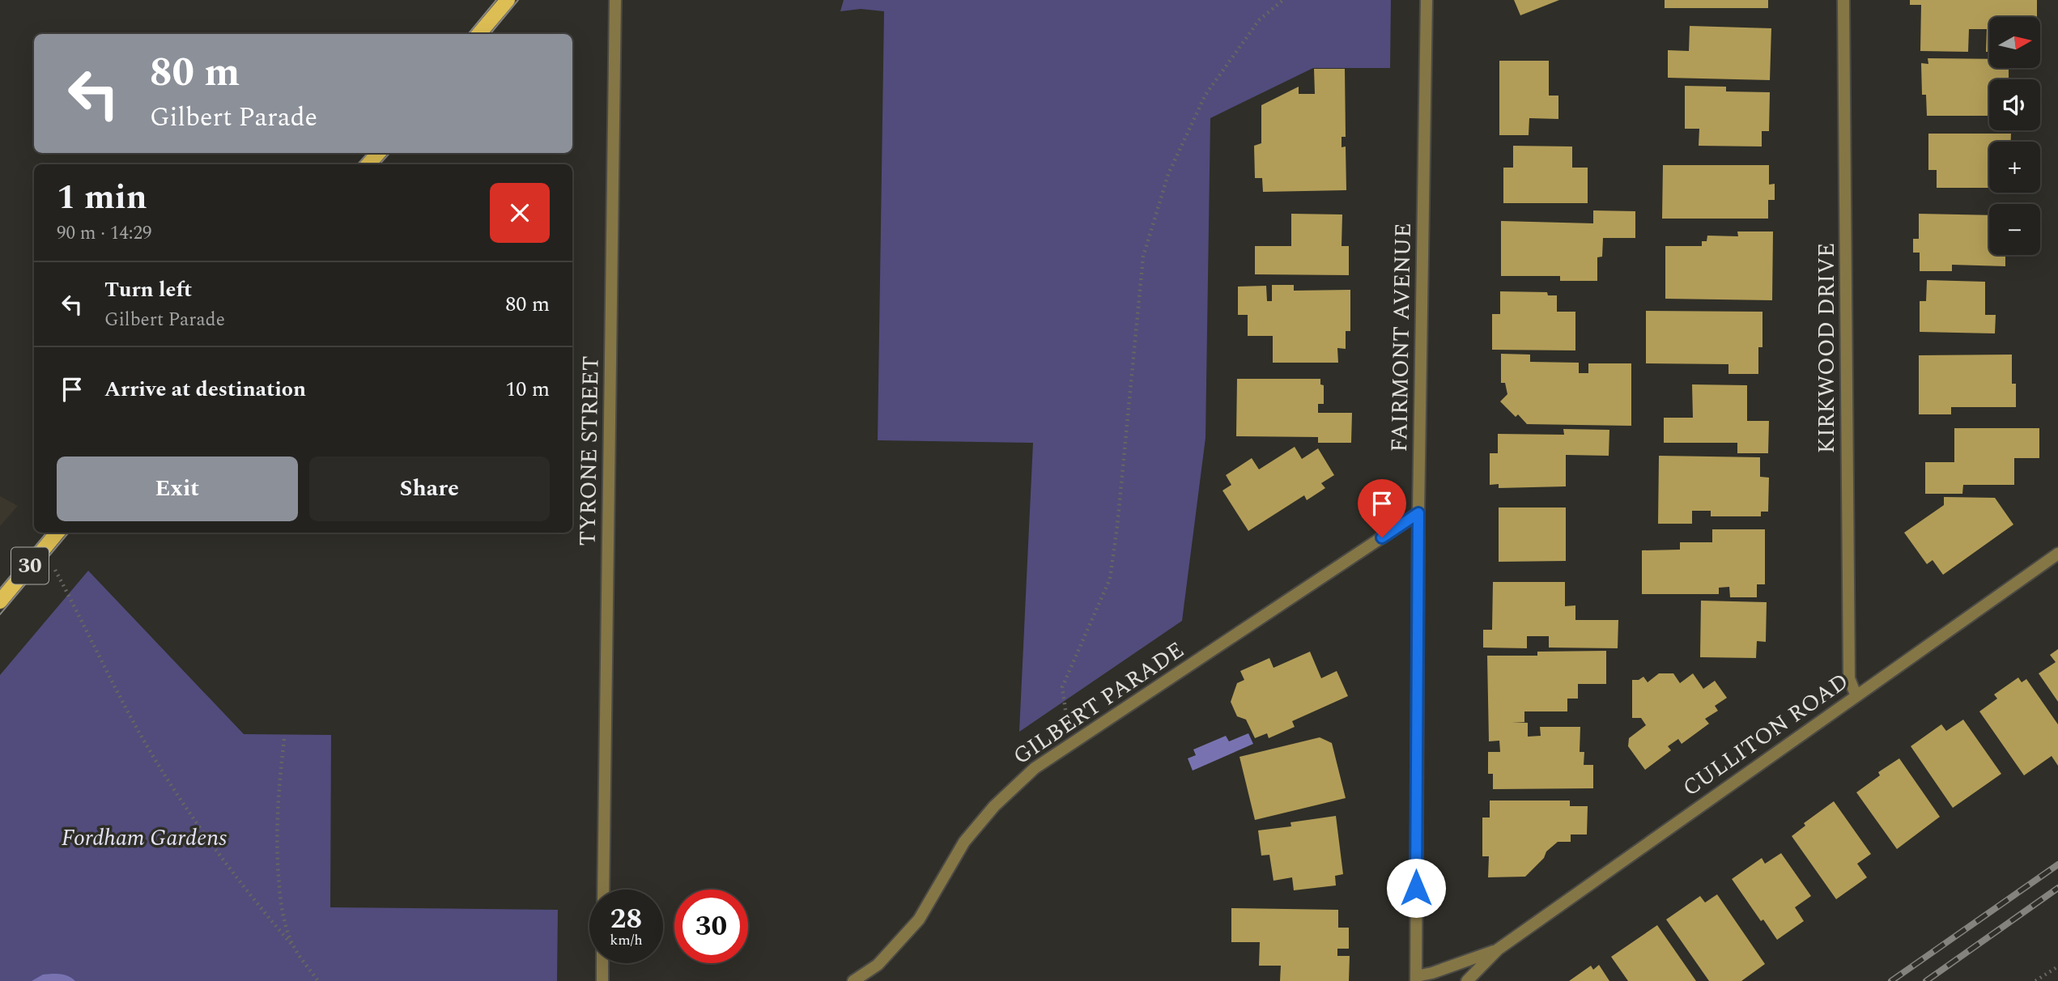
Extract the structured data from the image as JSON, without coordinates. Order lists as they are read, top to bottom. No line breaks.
{"streets":{"main road":["30"],"street":["FAIRMONT AVENUE","KIRKWOOD DRIVE","TYRONE STREET","GILBERT PARADE","CULLITON ROAD"]},"crossings":[["FAIRMONT AVENUE","GILBERT PARADE"],["FAIRMONT AVENUE","CULLITON ROAD"],["KIRKWOOD DRIVE","CULLITON ROAD"]],"parks":["Fordham Gardens"],"north":"right","page":{"map_buttons":["+","−"],"turn":["80 m","Gilbert Parade"],"heading":["1 min","90 m · 14:29"],"list":[{"name":"Turn left","note":"Gilbert Parade","value":"80 m"},{"name":"Arrive at destination","value":"10 m"}],"buttons":["Exit","Share"],"speed":"28 km/h","limit":"30"}}
